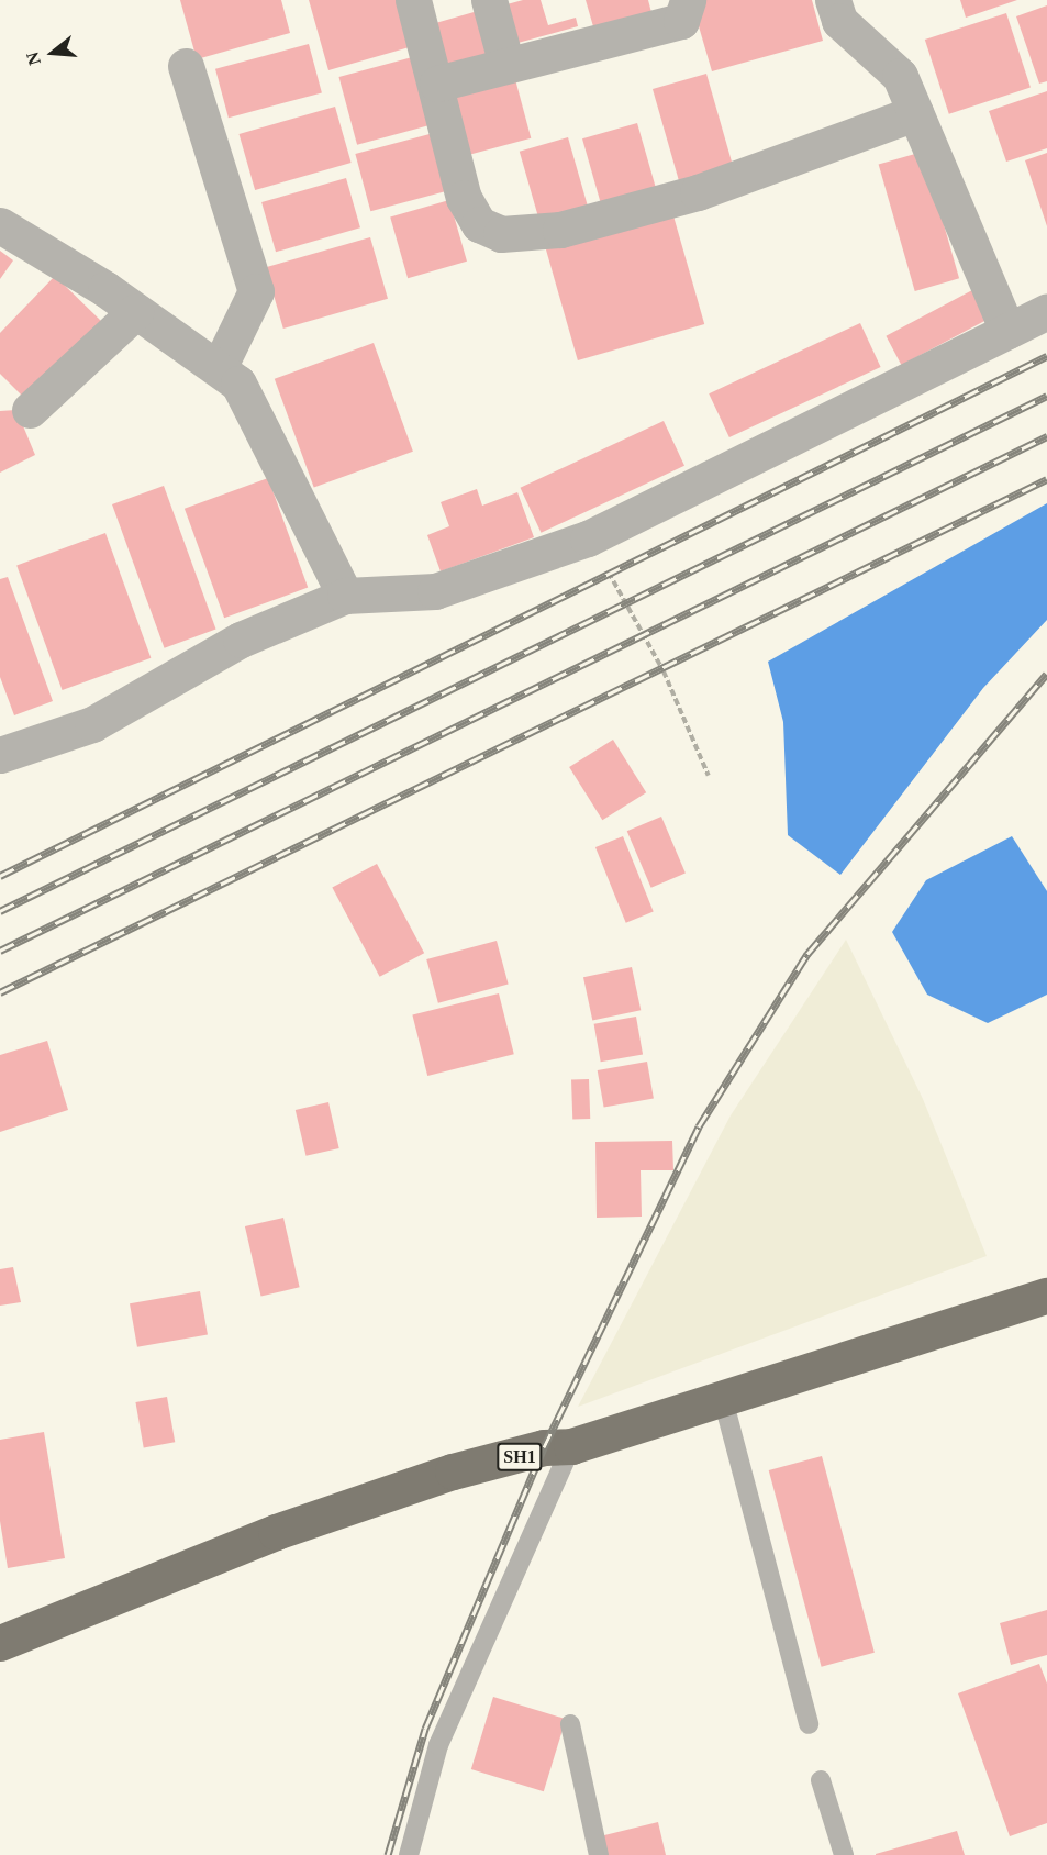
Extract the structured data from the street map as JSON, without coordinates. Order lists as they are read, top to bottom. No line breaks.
{"streets":{"main road":["SH1"]},"north":"left"}
